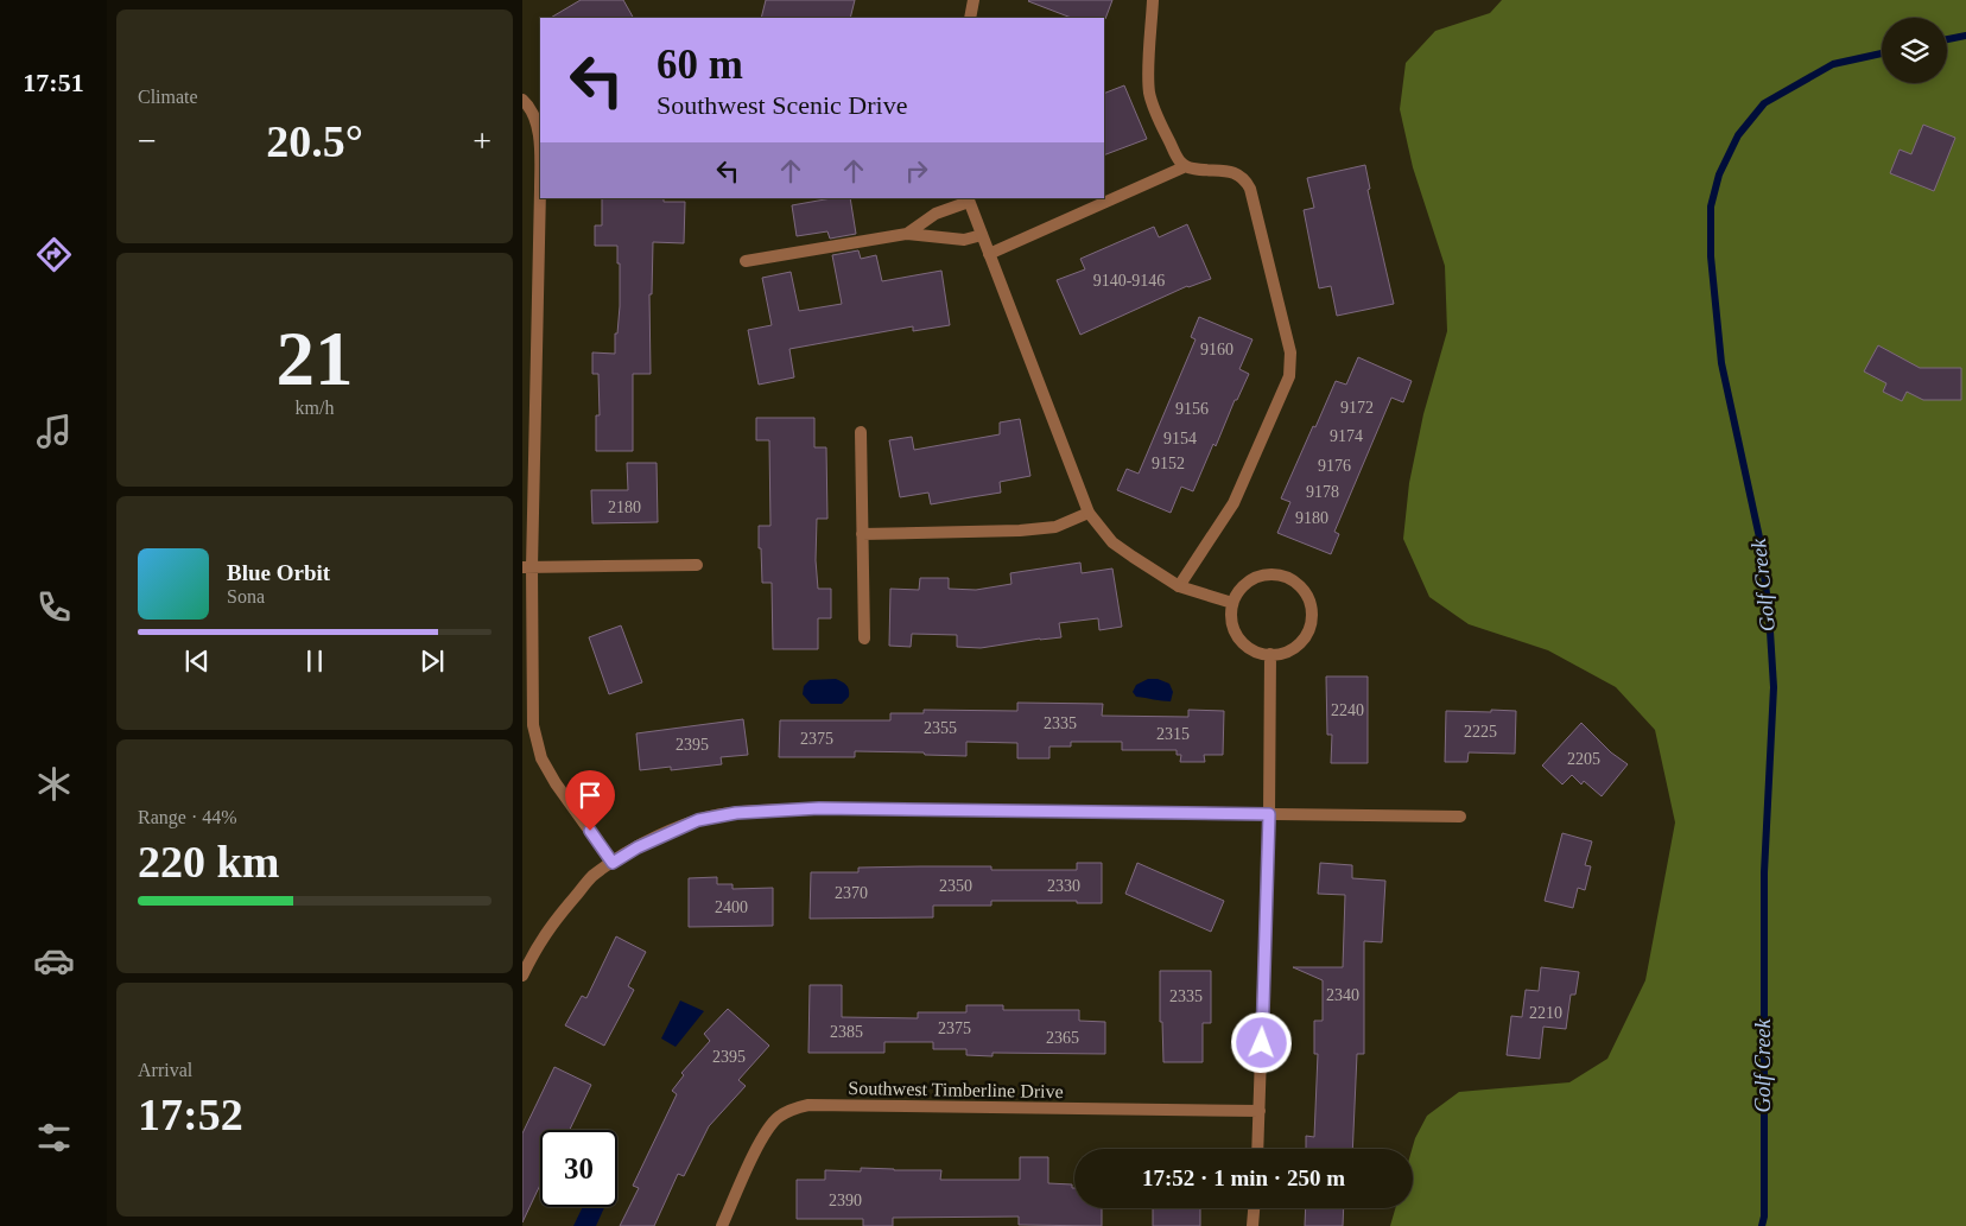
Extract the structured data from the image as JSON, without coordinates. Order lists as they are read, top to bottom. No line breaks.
{"streets":{"street":["Southwest Timberline Drive"]},"water":["Golf Creek"],"house_numbers":["9140-9146","9160","9172","9156","9174","9154","9152","9176","9178","2180","9180","2240","2335","2355","2225","2315","2375","2395","2205","2350","2330","2370","2400","2340","2335","2210","2375","2385","2365","2395","2390"],"page":{"tabs":"17:51","tile":["Climate",["21","km/h"],["Range · 44%","220 km"],["Arrival","17:52"]],"turn":["60 m","Southwest Scenic Drive"],"heat":["−","20.5°","+"],"song":["Blue Orbit","Sona"],"limit":"30","trip":"17:52 · 1 min · 250 m"}}
